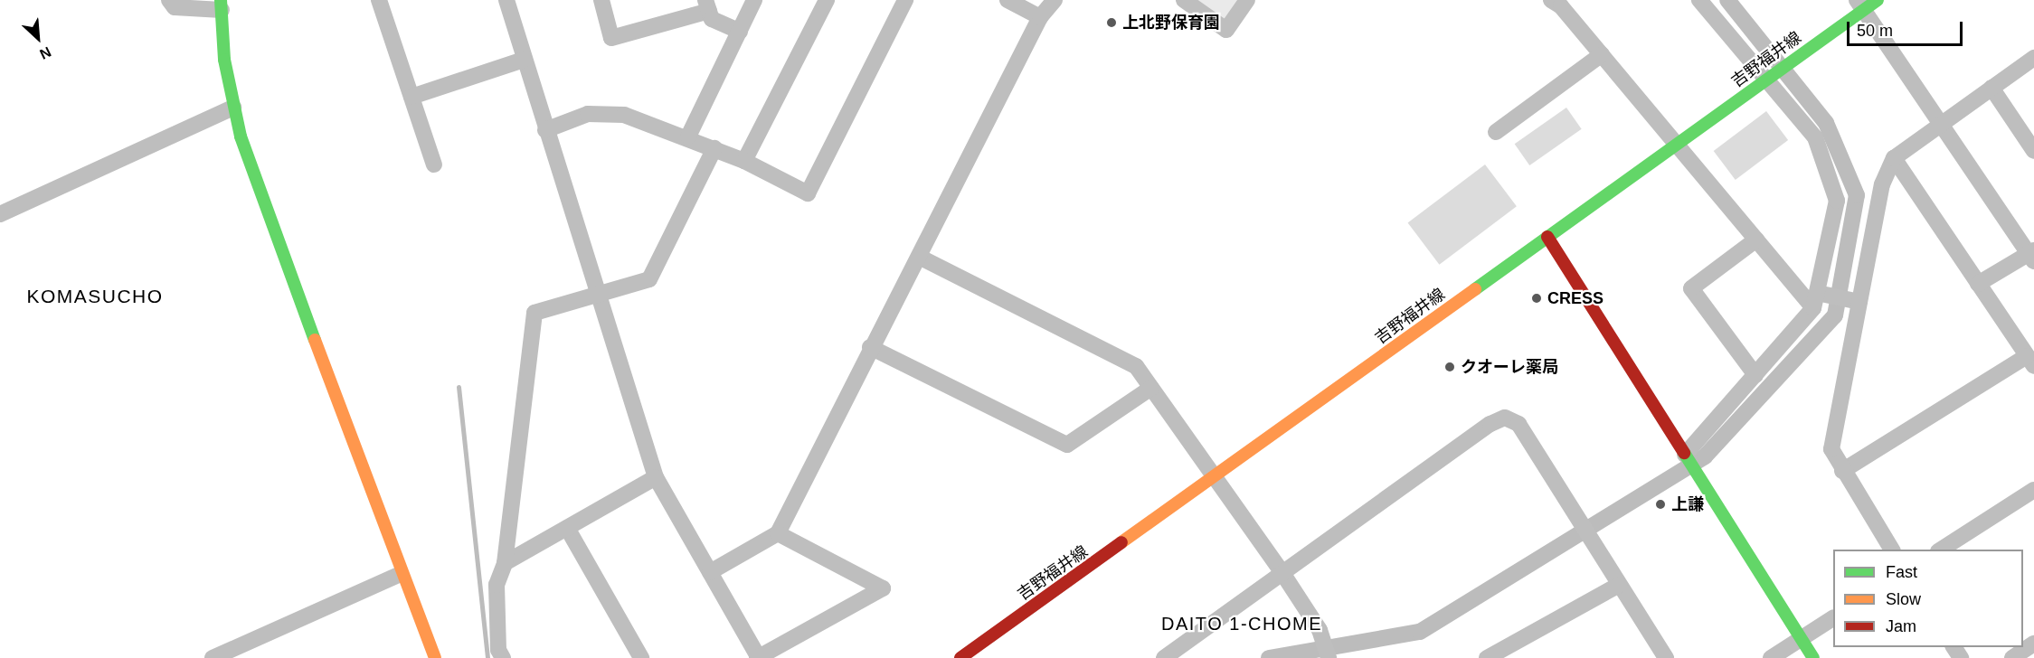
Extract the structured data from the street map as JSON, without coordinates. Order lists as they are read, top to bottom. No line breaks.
{"streets":{"street":["吉野福井線"]},"districts":["KOMASUCHO","DAITO 1-CHOME"],"places":["上北野保育園","CRESS","クオーレ薬局","上謙"],"legend":["Fast","Slow","Jam"],"scale_bar":"50 m","north":"bottom right"}
